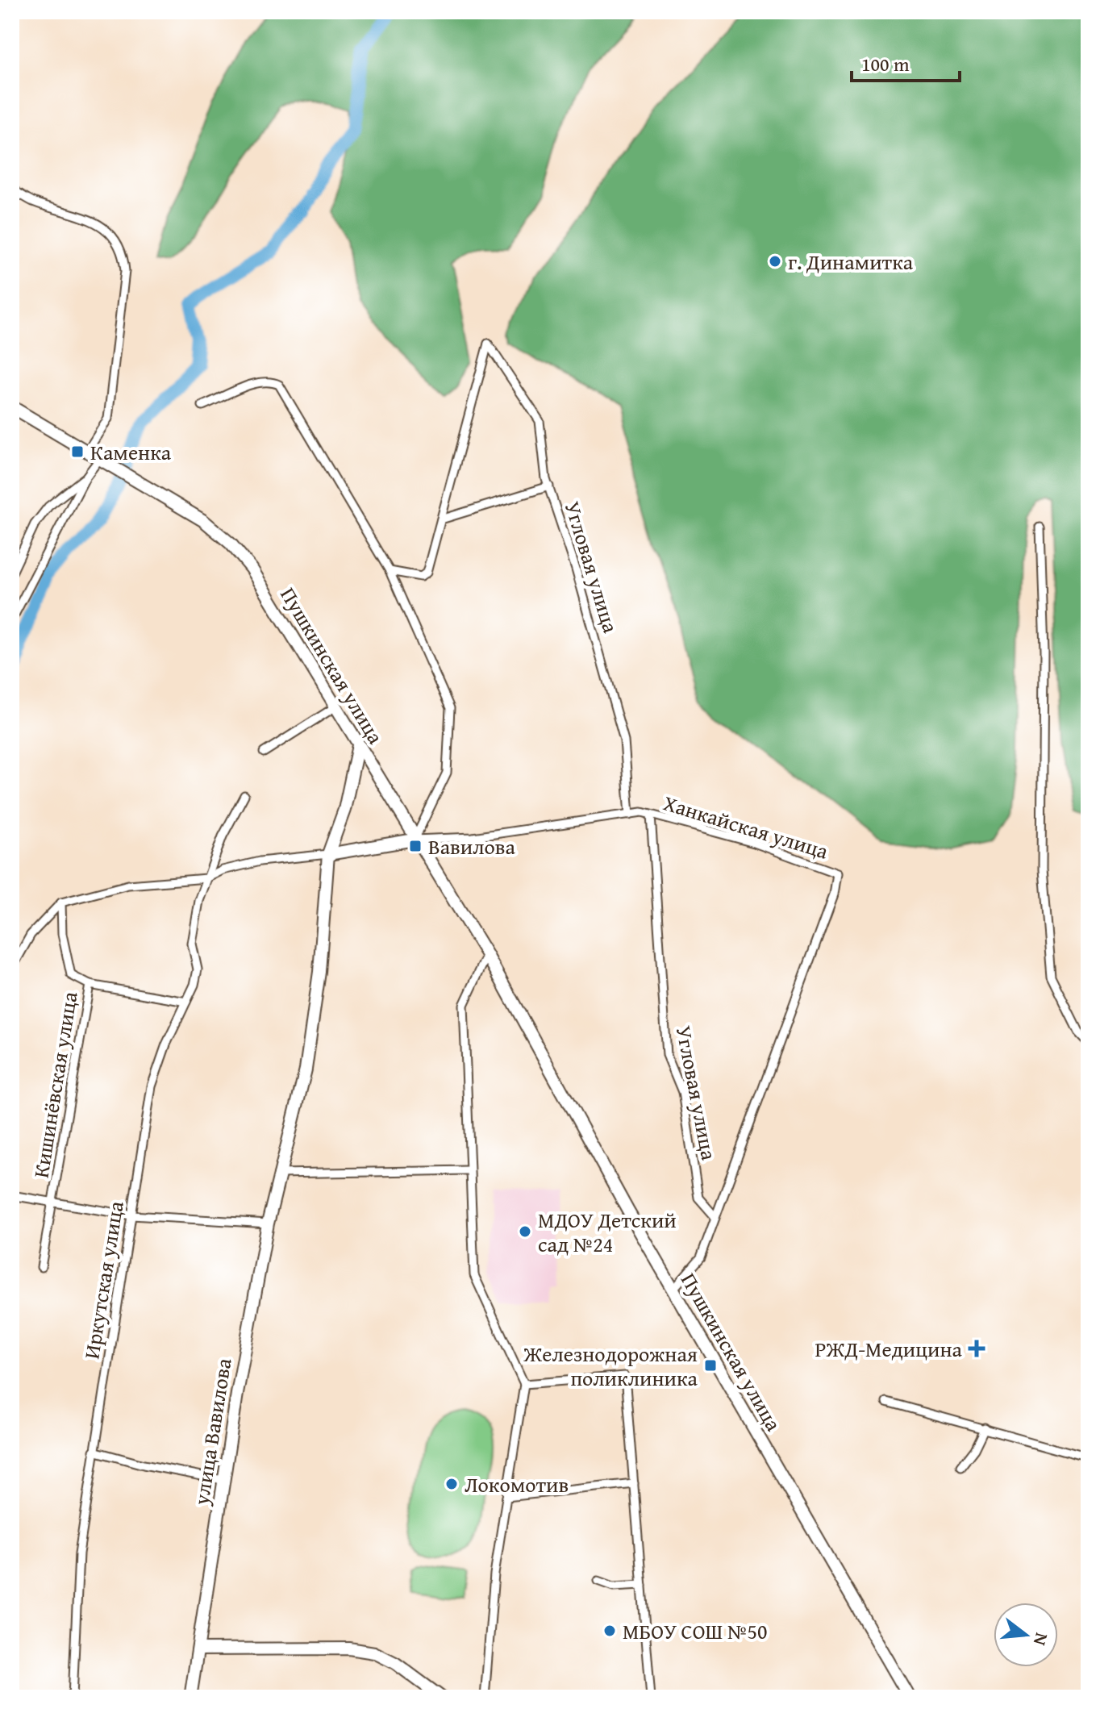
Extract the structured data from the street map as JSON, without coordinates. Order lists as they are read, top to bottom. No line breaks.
{"streets":{"main road":["Пушкинская улица","улица Вавилова"],"street":["Угловая улица","Ханкайская улица","Кишинёвская улица","Иркутская улица"]},"crossings":[["Угловая улица","Пушкинская улица"],["Угловая улица","Ханкайская улица"],["Пушкинская улица","Ханкайская улица"],["Пушкинская улица","улица Вавилова"]],"places":{"other":["г. Динамитка","МДОУ Детский сад №24","Локомотив","МБОУ СОШ №50"],"transit":["Каменка","Вавилова","Железнодорожная поликлиника"],"health":["РЖД-Медицина"]},"scale_bar":"100 m","north":"right"}
